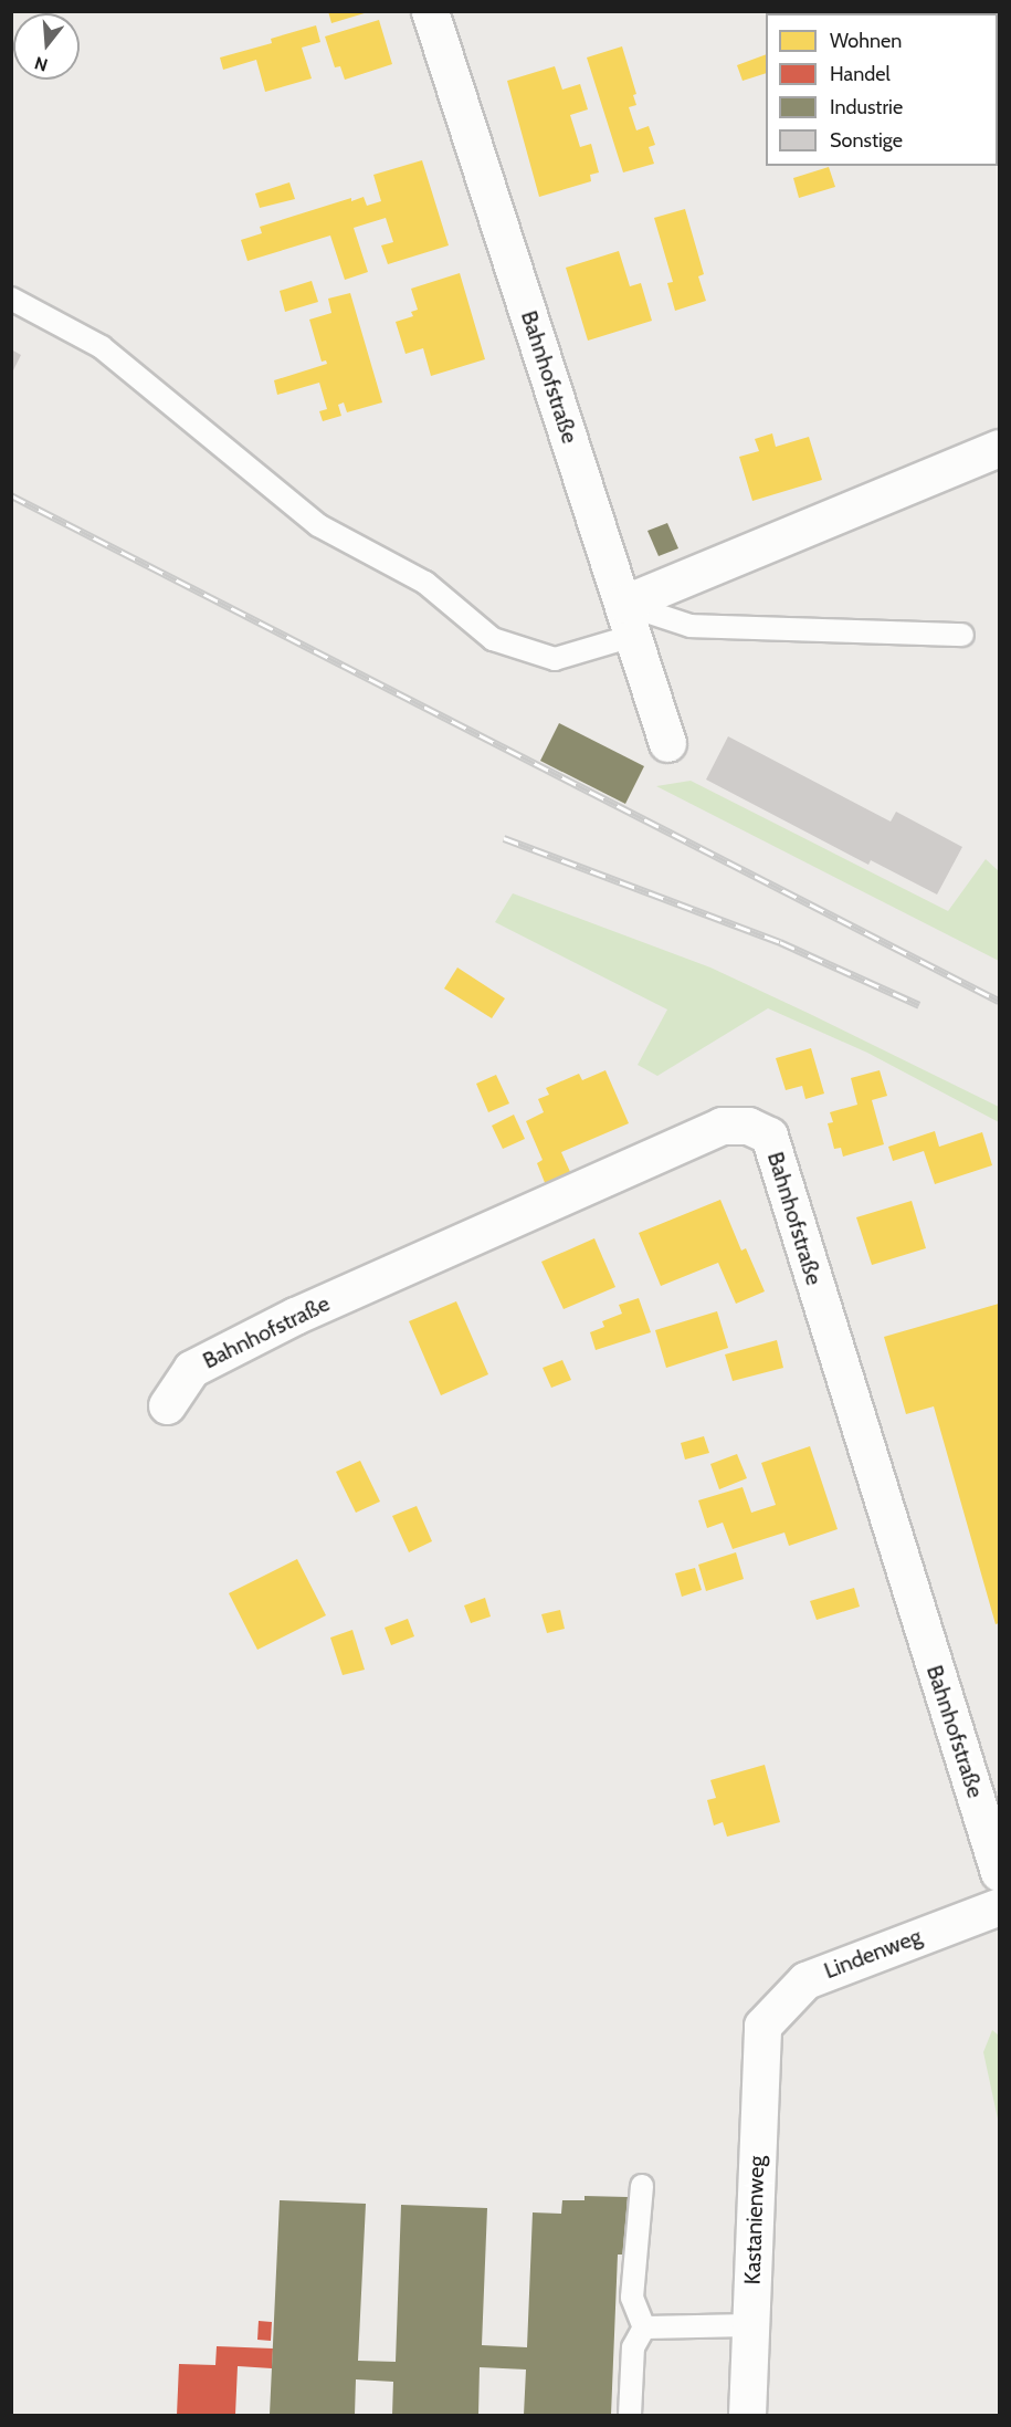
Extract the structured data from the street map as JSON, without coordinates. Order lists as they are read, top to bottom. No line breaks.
{"streets":{"street":["Bahnhofstraße","Lindenweg","Kastanienweg"]},"crossings":[["Lindenweg","Kastanienweg"]],"legend":["Wohnen","Handel","Industrie","Sonstige"],"north":"bottom"}
